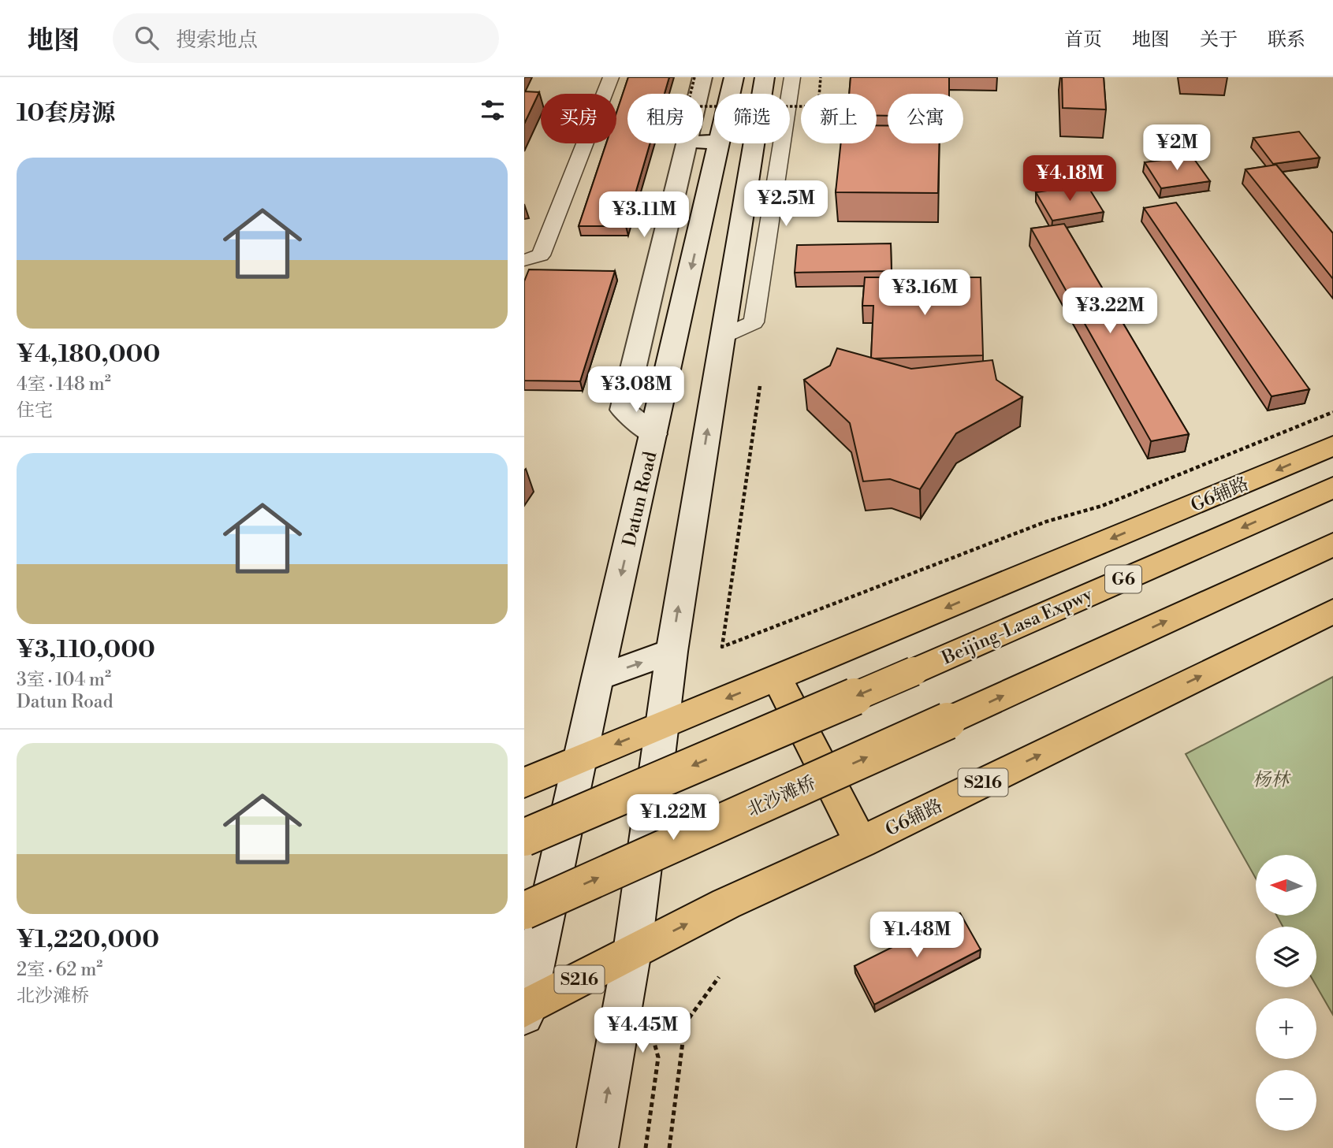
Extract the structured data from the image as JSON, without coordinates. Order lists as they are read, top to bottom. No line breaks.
{"streets":{"main road":["G6辅路","Datun Road","G6","Beijing-Lasa Expwy","S216","北沙滩桥"]},"crossings":[["G6辅路","Datun Road"]],"one_way":["Beijing-Lasa Expwy","北沙滩桥"],"parks":["杨林"],"north":"left","page":{"header":"地图","search":"搜索地点","nav":["首页","地图","关于","联系"],"heading":"10套房源","chip":["买房","租房","筛选","新上","公寓"],"price":["¥2M","¥4.18M","¥2.5M","¥3.11M","¥3.16M","¥3.22M","¥3.08M","¥1.22M","¥1.48M","¥4.45M"],"list":[{"name":"¥4,180,000","note":"4室 · 148 m² · 住宅"},{"name":"¥3,110,000","note":"3室 · 104 m² · Datun Road"},{"name":"¥1,220,000","note":"2室 · 62 m² · 北沙滩桥"}],"map_buttons":["+","−"]}}
